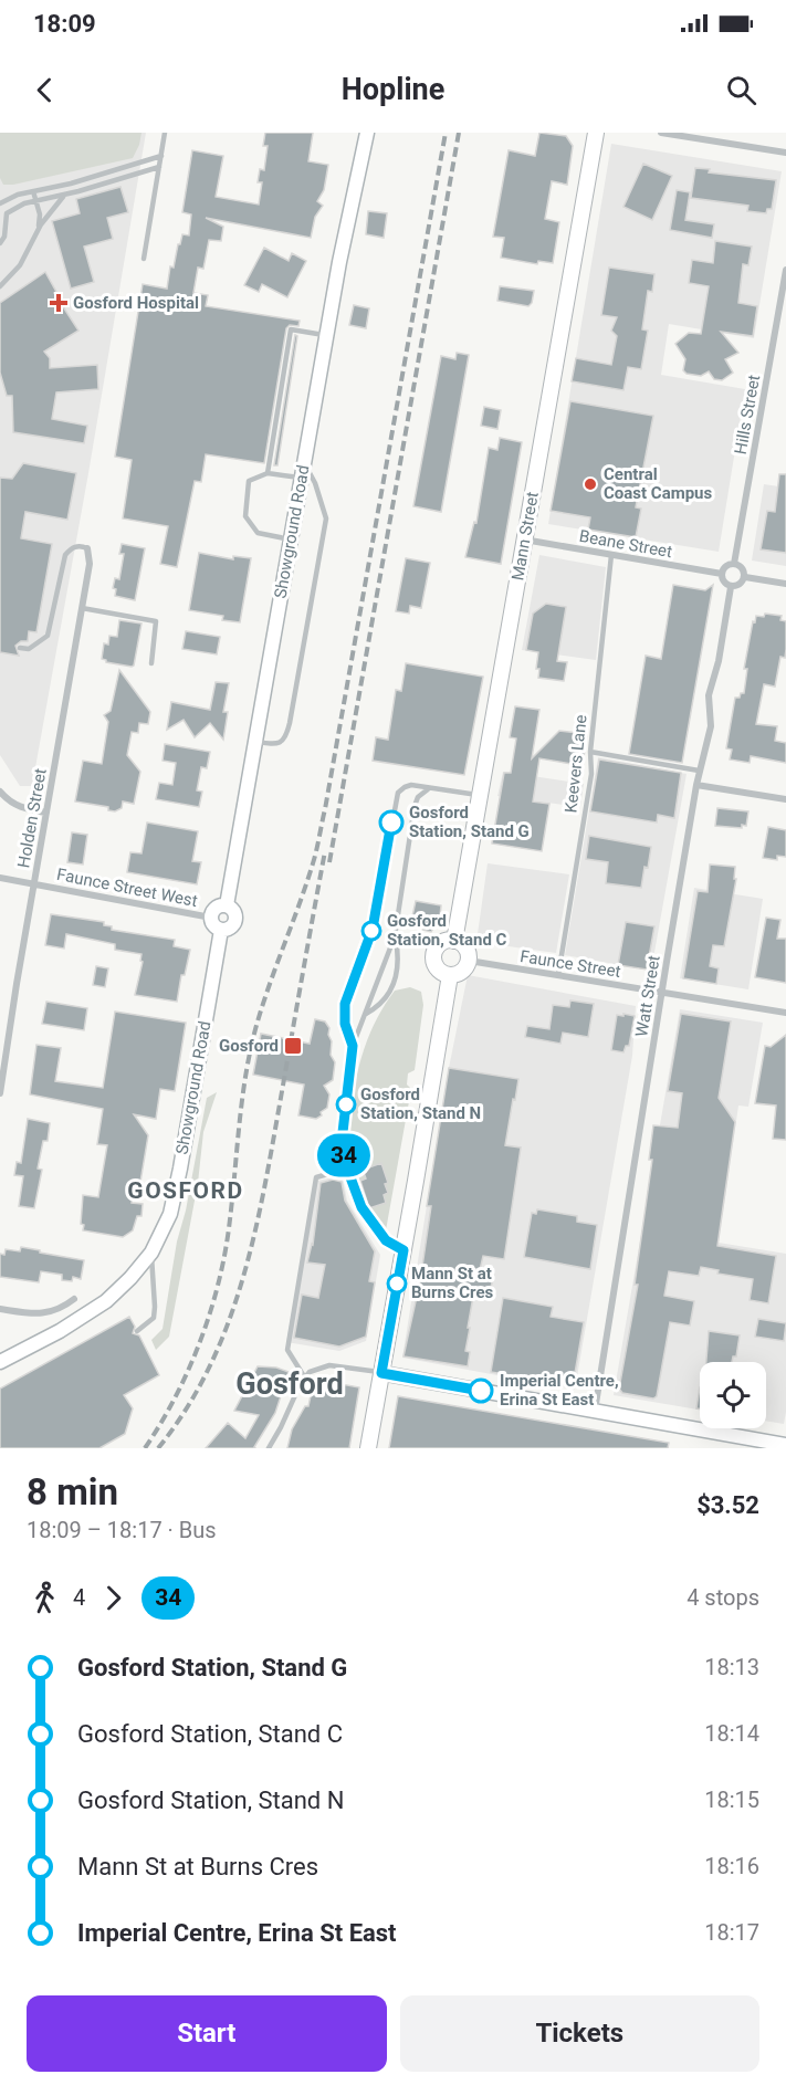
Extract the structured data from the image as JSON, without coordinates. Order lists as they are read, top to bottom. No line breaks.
{"streets":{"main road":["Mann Street"],"street":["Hills Street","Showground Road","Beane Street","Holden Street","Faunce Street West","Faunce Street","Watt Street"],"lane":["Keevers Lane"]},"crossings":[["Hills Street","Beane Street"],["Hills Street","Watt Street"],["Showground Road","Faunce Street West"],["Mann Street","Beane Street"],["Mann Street","Faunce Street"],["Beane Street","Keevers Lane"],["Beane Street","Watt Street"],["Keevers Lane","Faunce Street"],["Holden Street","Faunce Street West"],["Faunce Street","Watt Street"]],"districts":["GOSFORD","Gosford"],"places":{"health":["Gosford Hospital"],"other":["Central Coast Campus","Gosford Station, Stand G","Gosford Station, Stand C","Gosford Station, Stand N","Mann St at Burns Cres","Imperial Centre, Erina St East"],"transit":["Gosford"]},"lines":["bus line 34"],"page":{"status":"18:09","header":"Hopline","on_map":"34","heading":["8 min","18:09 – 18:17 · Bus","$3.52"],"legs":["4","34","4 stops"],"list":[{"name":"Gosford Station, Stand G","value":"18:13"},{"name":"Gosford Station, Stand C","value":"18:14"},{"name":"Gosford Station, Stand N","value":"18:15"},{"name":"Mann St at Burns Cres","value":"18:16"},{"name":"Imperial Centre, Erina St East","value":"18:17"}],"buttons":["Start","Tickets"]}}
